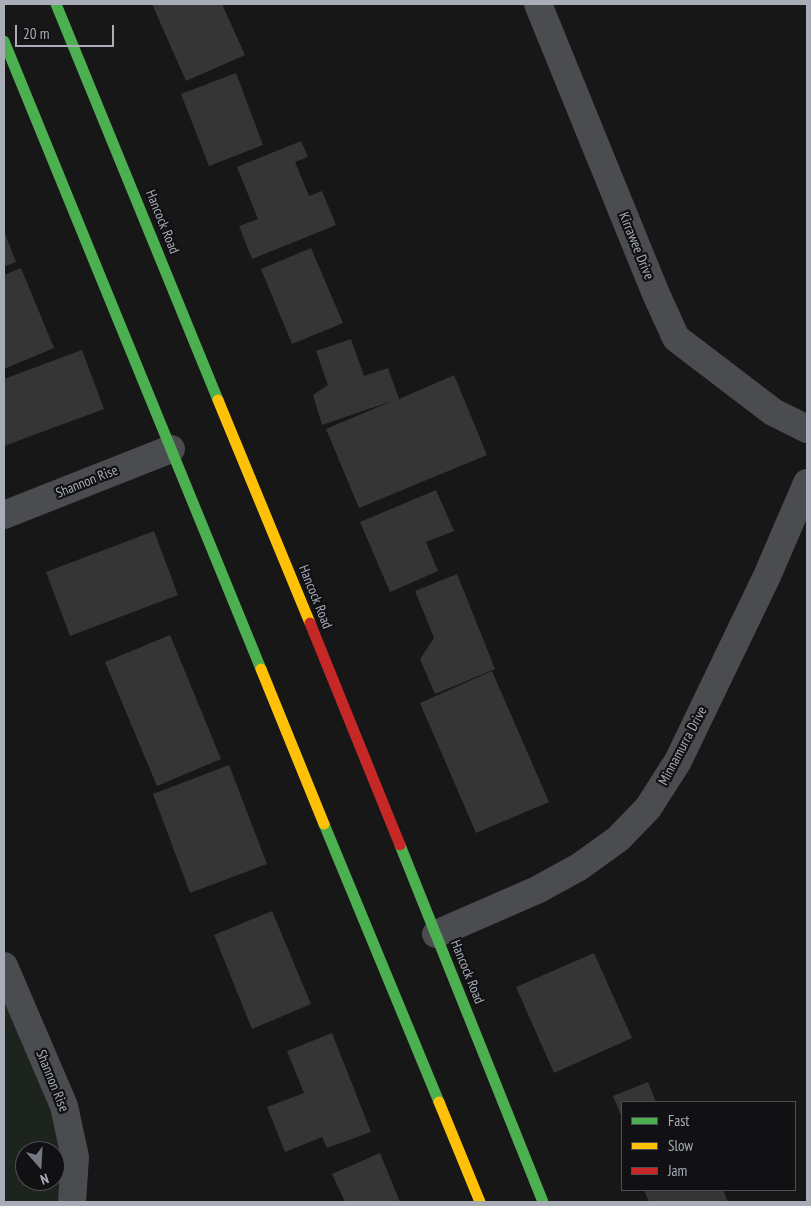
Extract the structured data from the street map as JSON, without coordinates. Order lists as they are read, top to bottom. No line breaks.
{"streets":{"main road":["Hancock Road"],"street":["Kirrawee Drive","Shannon Rise","Minnamurra Drive"]},"crossings":[["Hancock Road","Minnamurra Drive"]],"legend":["Fast","Slow","Jam"],"scale_bar":"20 m","north":"bottom"}
